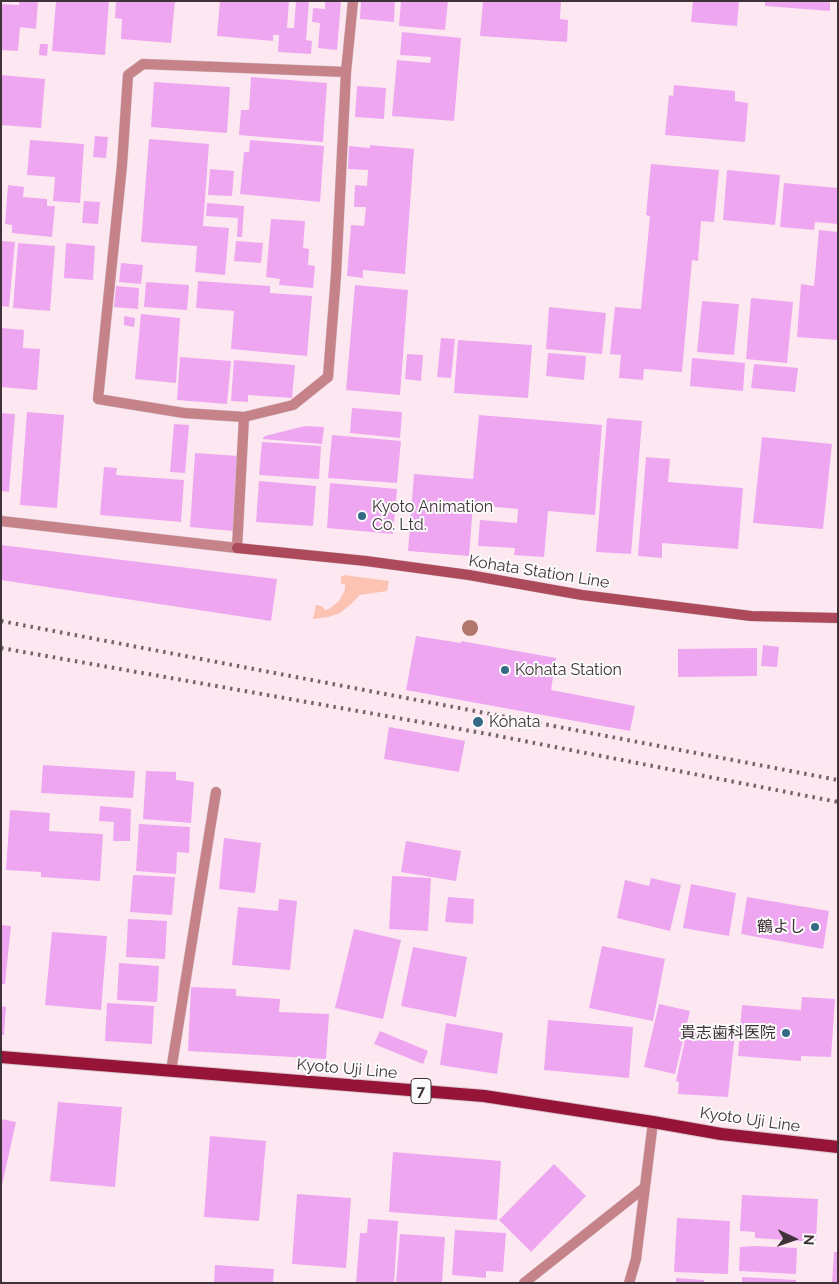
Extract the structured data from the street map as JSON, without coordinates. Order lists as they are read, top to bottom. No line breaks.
{"streets":{"main road":["Kohata Station Line","Kyoto Uji Line","7"]},"places":["Kyoto Animation Co. Ltd.","Kohata Station","Kohata","鶴よし","貴志歯科医院"],"north":"right"}
